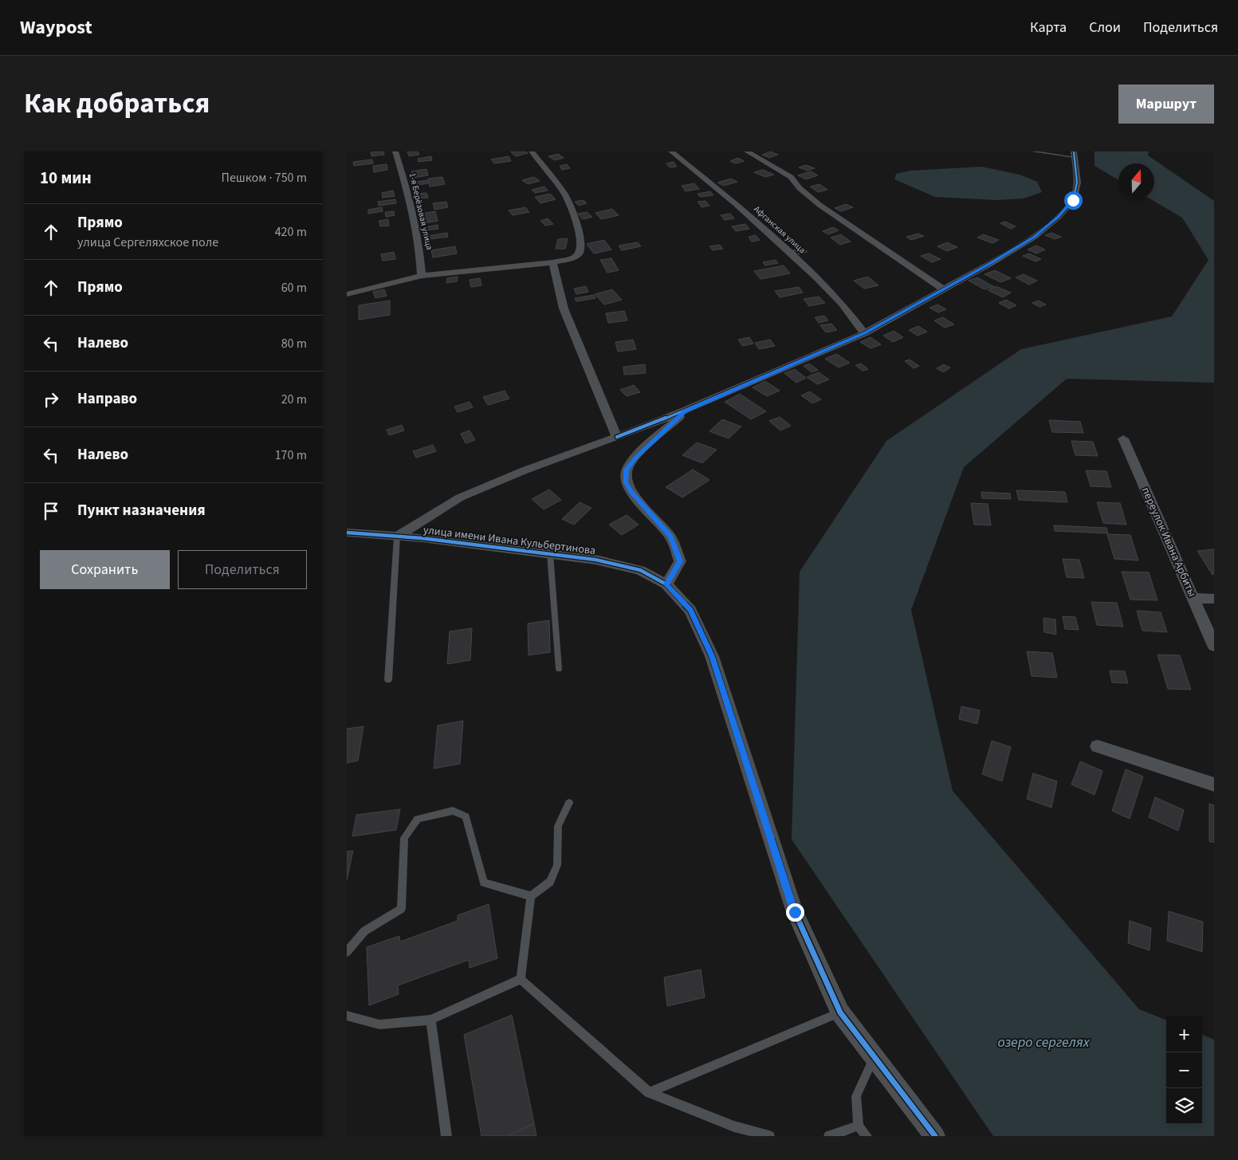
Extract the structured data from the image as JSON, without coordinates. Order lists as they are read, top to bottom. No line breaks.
{"streets":{"street":["1-я Берёзовая улица","Афганская улица","улица имени Ивана Кульбертинова","переулок Ивана Арбиты"]},"water":["озеро сергелях"],"north":"top","page":{"header":"Waypost","nav":["Карта","Слои","Поделиться"],"title":"Как добраться","buttons":["Маршрут",["Сохранить","Поделиться"]],"heading":["10 мин","Пешком · 750 m"],"list":[["Прямо","улица Сергеляхское поле","420 m"],["Прямо","60 m"],["Налево","80 m"],["Направо","20 m"],["Налево","170 m"],"Пункт назначения"],"map_buttons":["+","−"]}}
